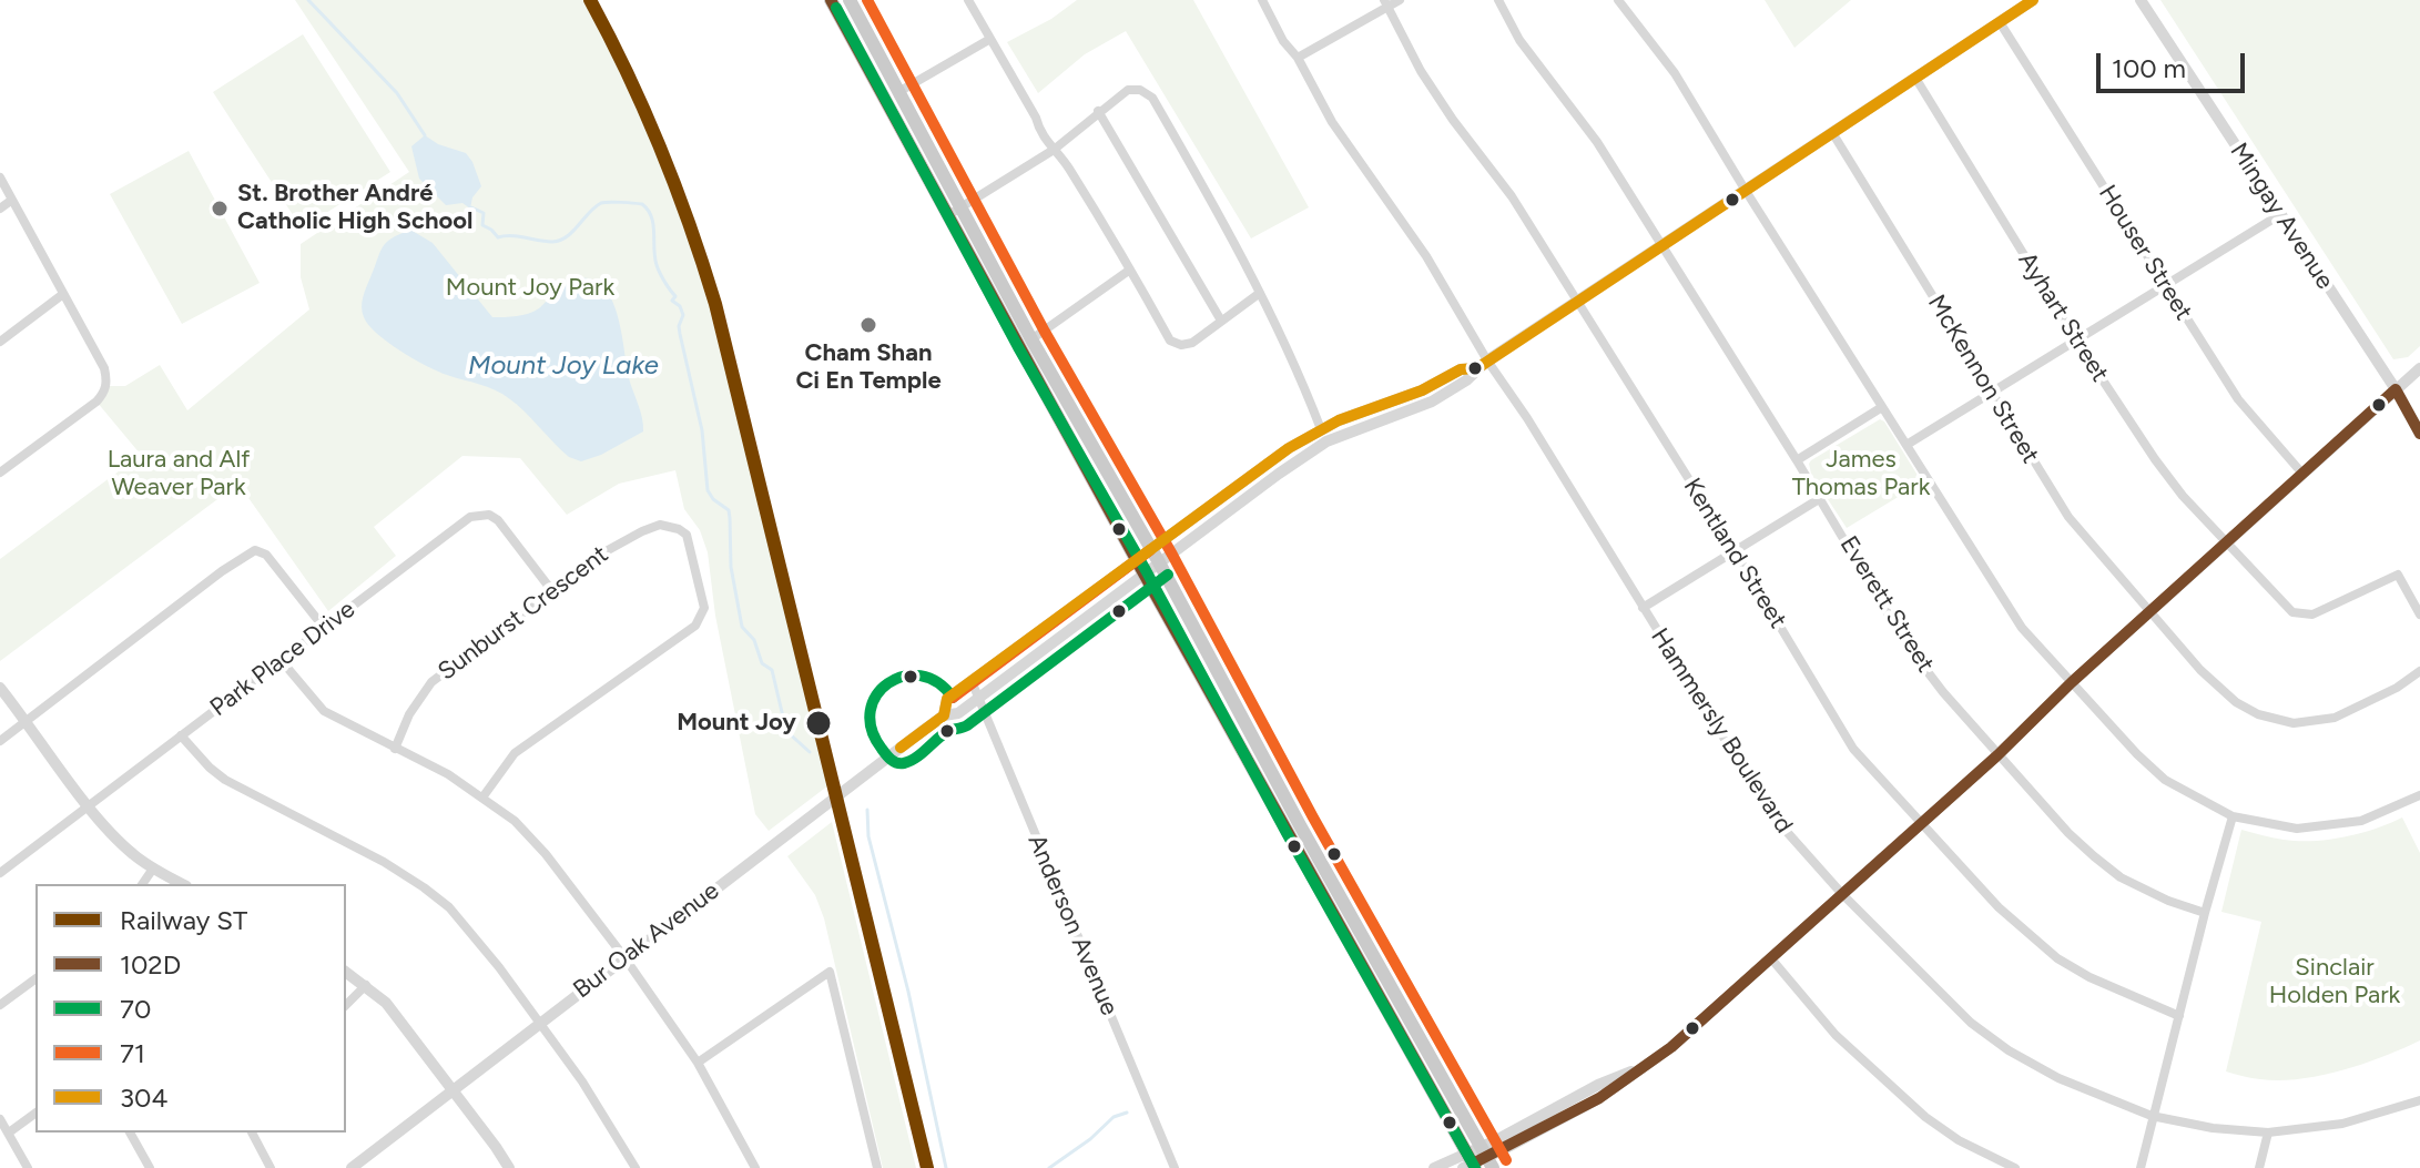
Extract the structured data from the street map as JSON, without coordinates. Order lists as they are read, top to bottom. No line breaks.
{"streets":{"street":["Mingay Avenue","Houser Street","Ayhart Street","McKennon Street","Kentland Street","Everett Street","Sunburst Crescent","Park Place Drive","Hammersly Boulevard","Anderson Avenue","Bur Oak Avenue"]},"crossings":[["Houser Street","Bur Oak Avenue"],["Ayhart Street","Bur Oak Avenue"],["McKennon Street","Bur Oak Avenue"],["Kentland Street","Bur Oak Avenue"],["Everett Street","Bur Oak Avenue"],["Sunburst Crescent","Park Place Drive"],["Hammersly Boulevard","Bur Oak Avenue"],["Anderson Avenue","Bur Oak Avenue"]],"water":["Mount Joy Lake"],"parks":["Mount Joy Park","Laura and Alf Weaver Park","James Thomas Park","Sinclair Holden Park"],"places":["St. Brother André Catholic High School","Cham Shan Ci En Temple","Mount Joy"],"lines":["rail line ST","transit line 102D","transit line 71","transit line 304","transit line 70"],"legend":["Railway ST","102D","70","71","304"],"scale_bar":"100 m"}
